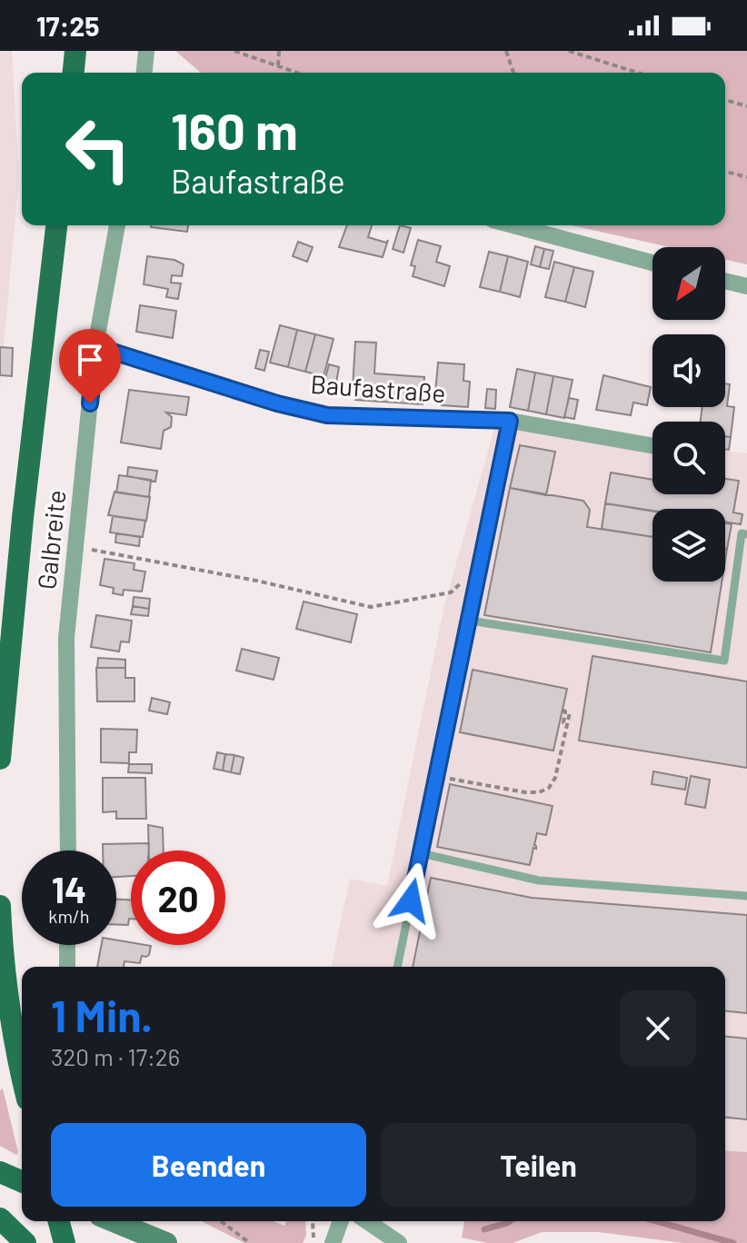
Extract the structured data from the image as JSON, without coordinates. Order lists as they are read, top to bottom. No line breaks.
{"streets":{"street":["Baufastraße","Galbreite"]},"crossings":[["Baufastraße","Galbreite"]],"north":"bottom left","page":{"status":"17:25","turn":["160 m","Baufastraße"],"speed":"14 km/h","limit":"20","heading":["1 Min.","320 m · 17:26"],"buttons":["Beenden","Teilen"]}}
